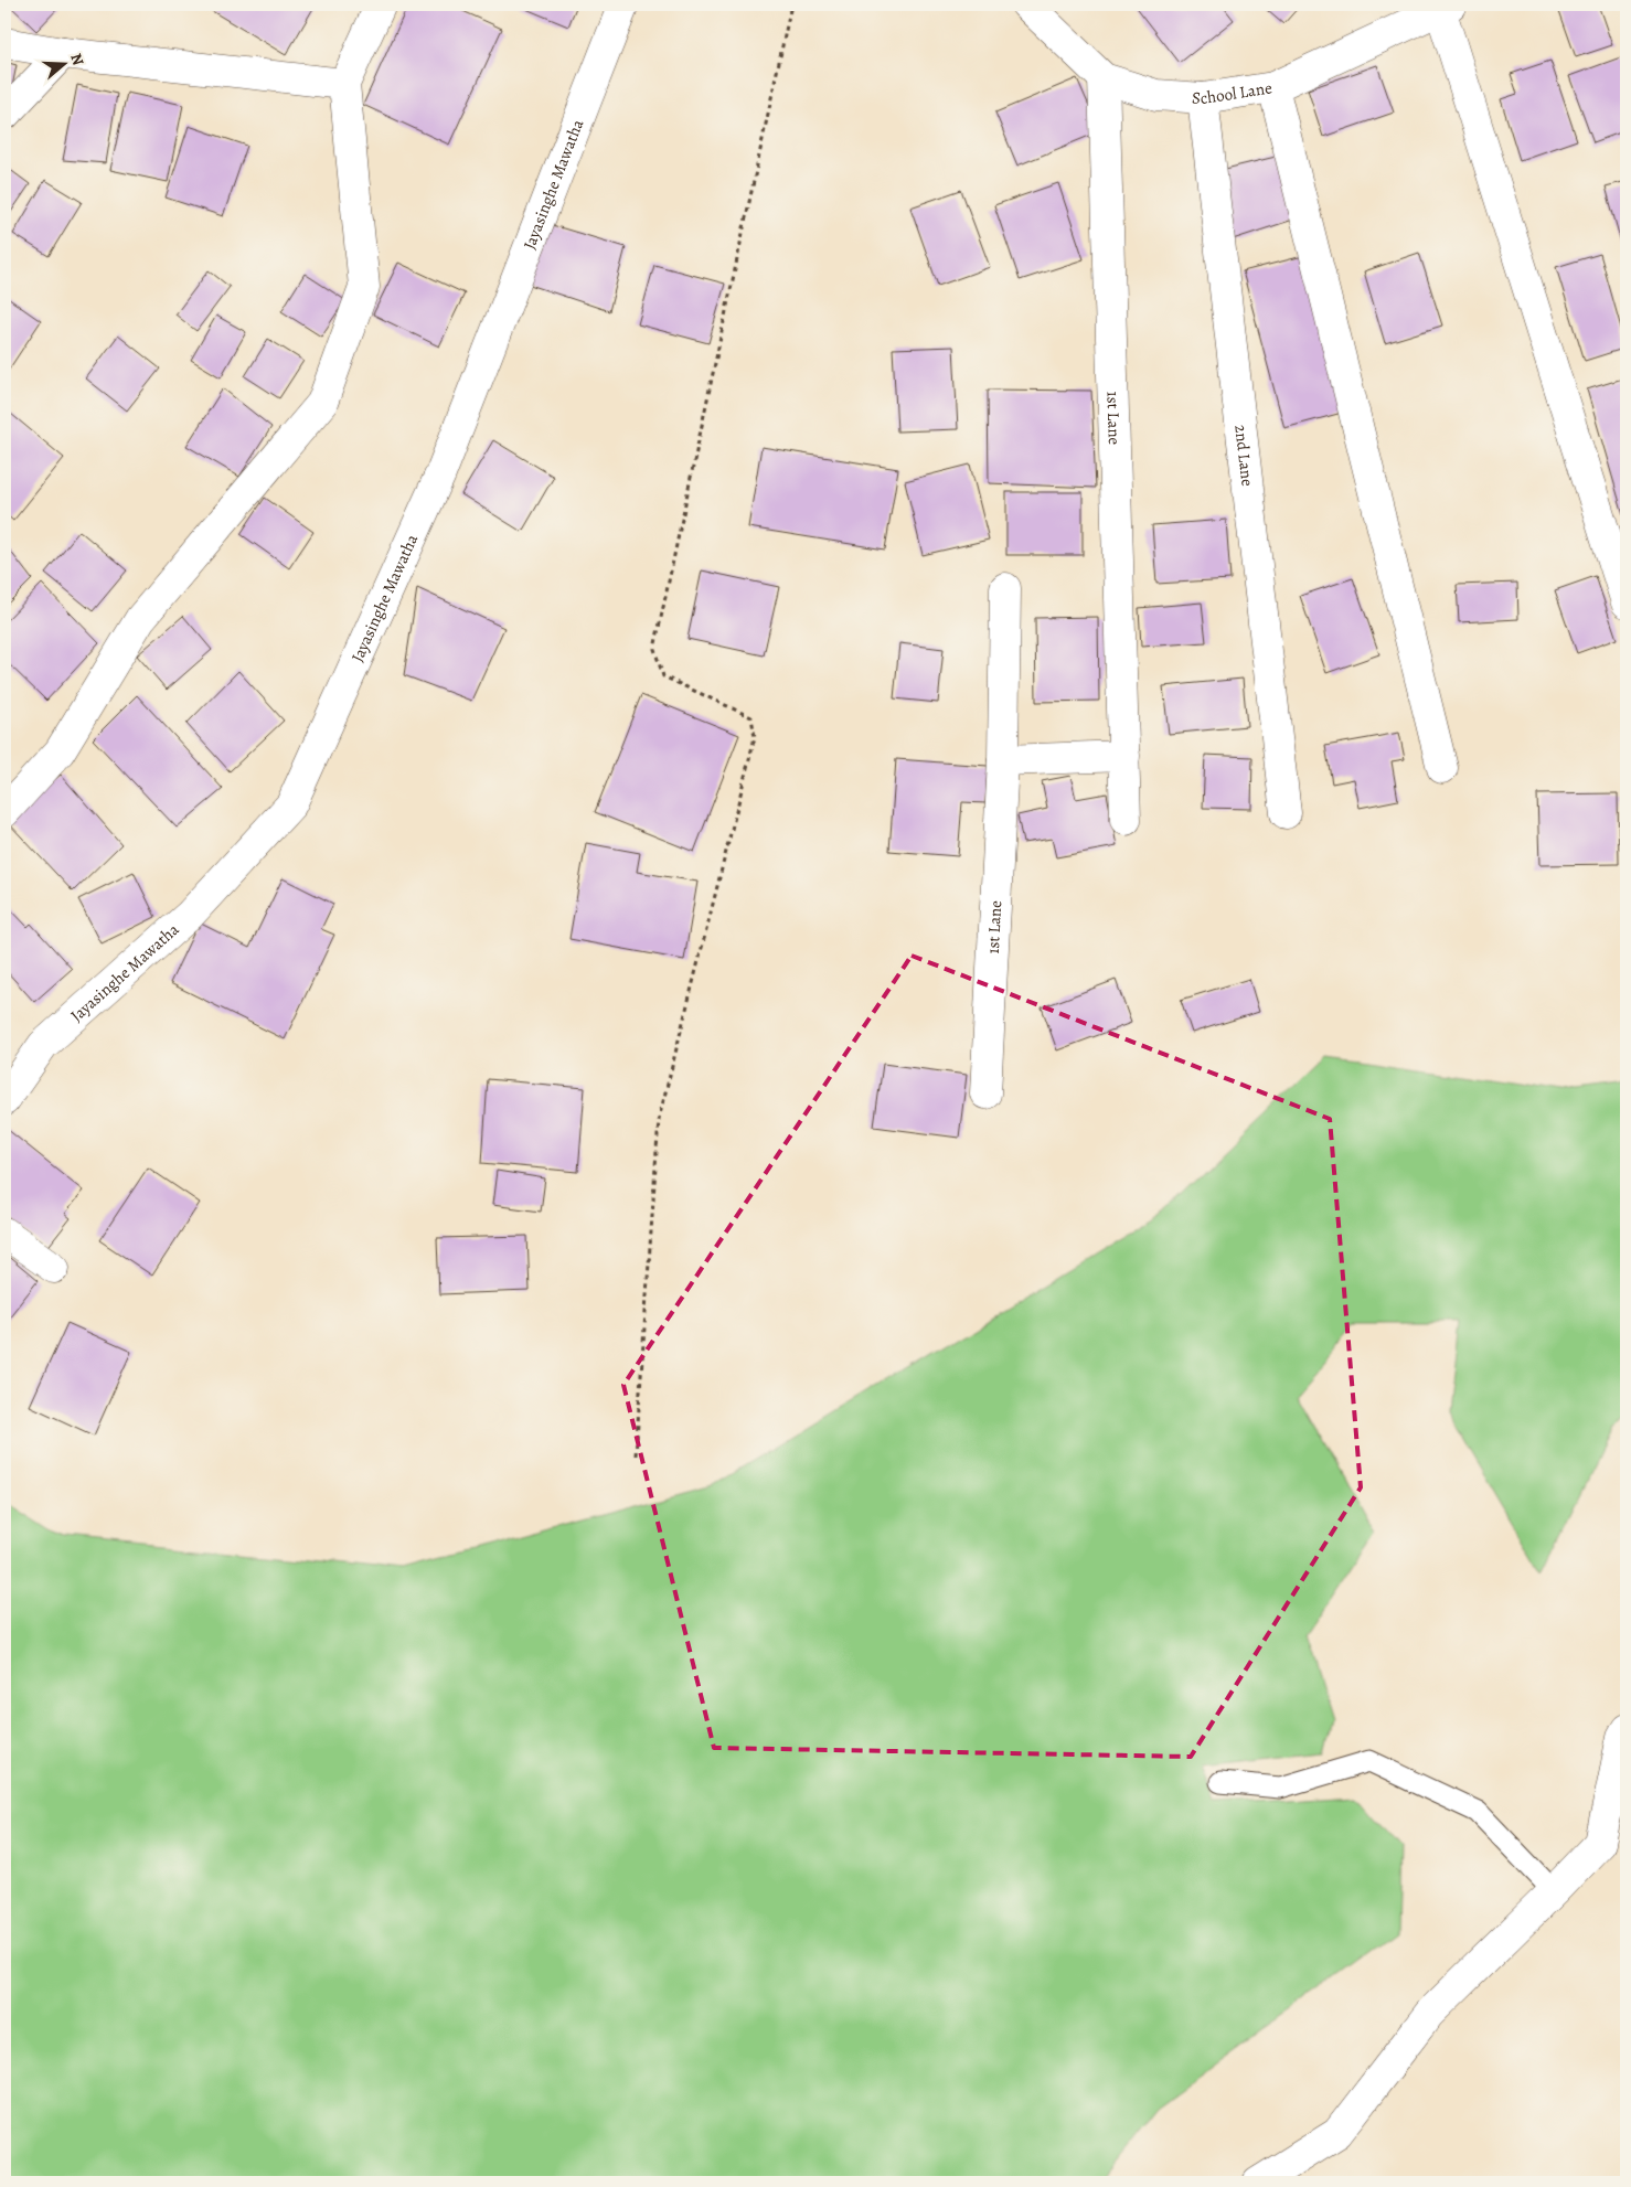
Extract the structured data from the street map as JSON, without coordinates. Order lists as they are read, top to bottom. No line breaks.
{"streets":{"street":["School Lane","Jayasinghe Mawatha","1st Lane","2nd Lane"]},"crossings":[["School Lane","1st Lane"],["School Lane","2nd Lane"]],"north":"right"}
